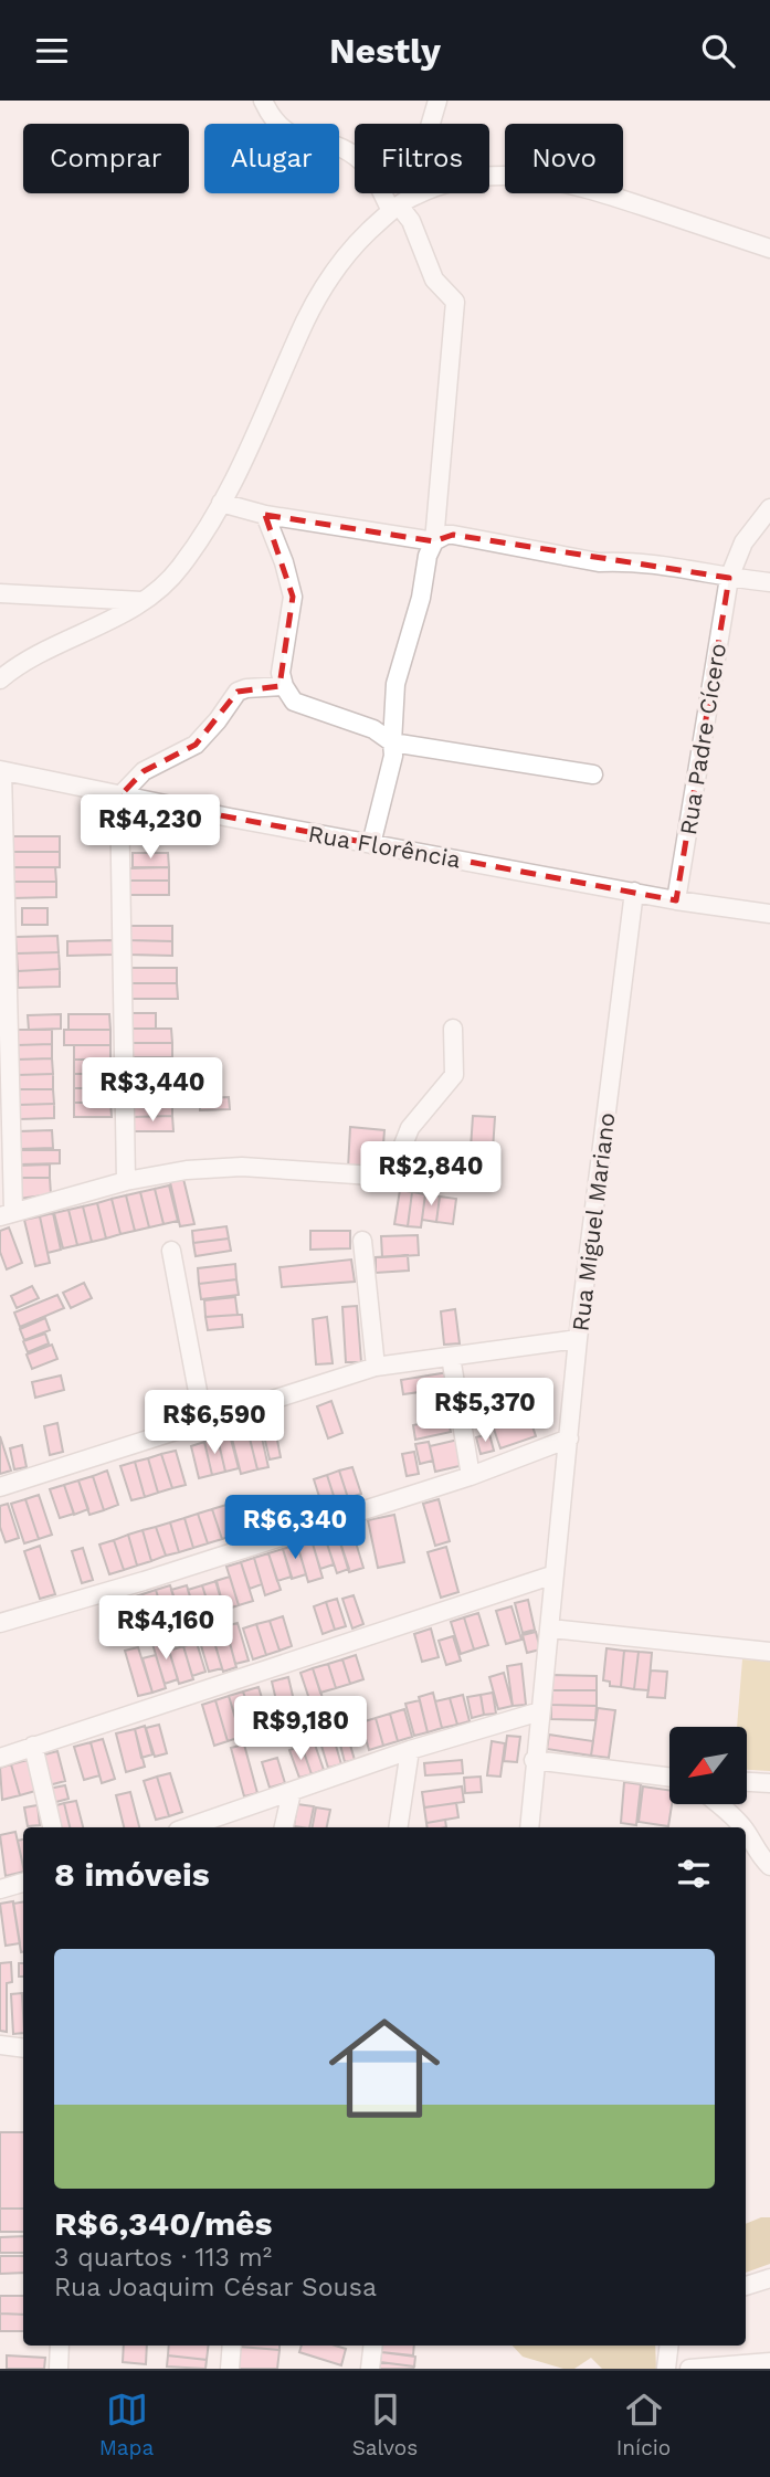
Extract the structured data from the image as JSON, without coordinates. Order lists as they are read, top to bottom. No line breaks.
{"streets":{"street":["Rua Padre Cícero","Rua Florência","Rua Miguel Mariano"]},"crossings":[["Rua Padre Cícero","Rua Florência"],["Rua Florência","Rua Miguel Mariano"]],"north":"bottom left","page":{"header":"Nestly","chip":["Comprar","Alugar","Filtros","Novo"],"price":["R$4,230","R$3,440","R$2,840","R$5,370","R$6,590","R$6,340","R$4,160","R$9,180"],"heading":"8 imóveis","list":[{"name":"R$6,340/mês","note":"3 quartos · 113 m² · Rua Joaquim César Sousa"}],"tabs":["Mapa","Salvos","Início"]}}
